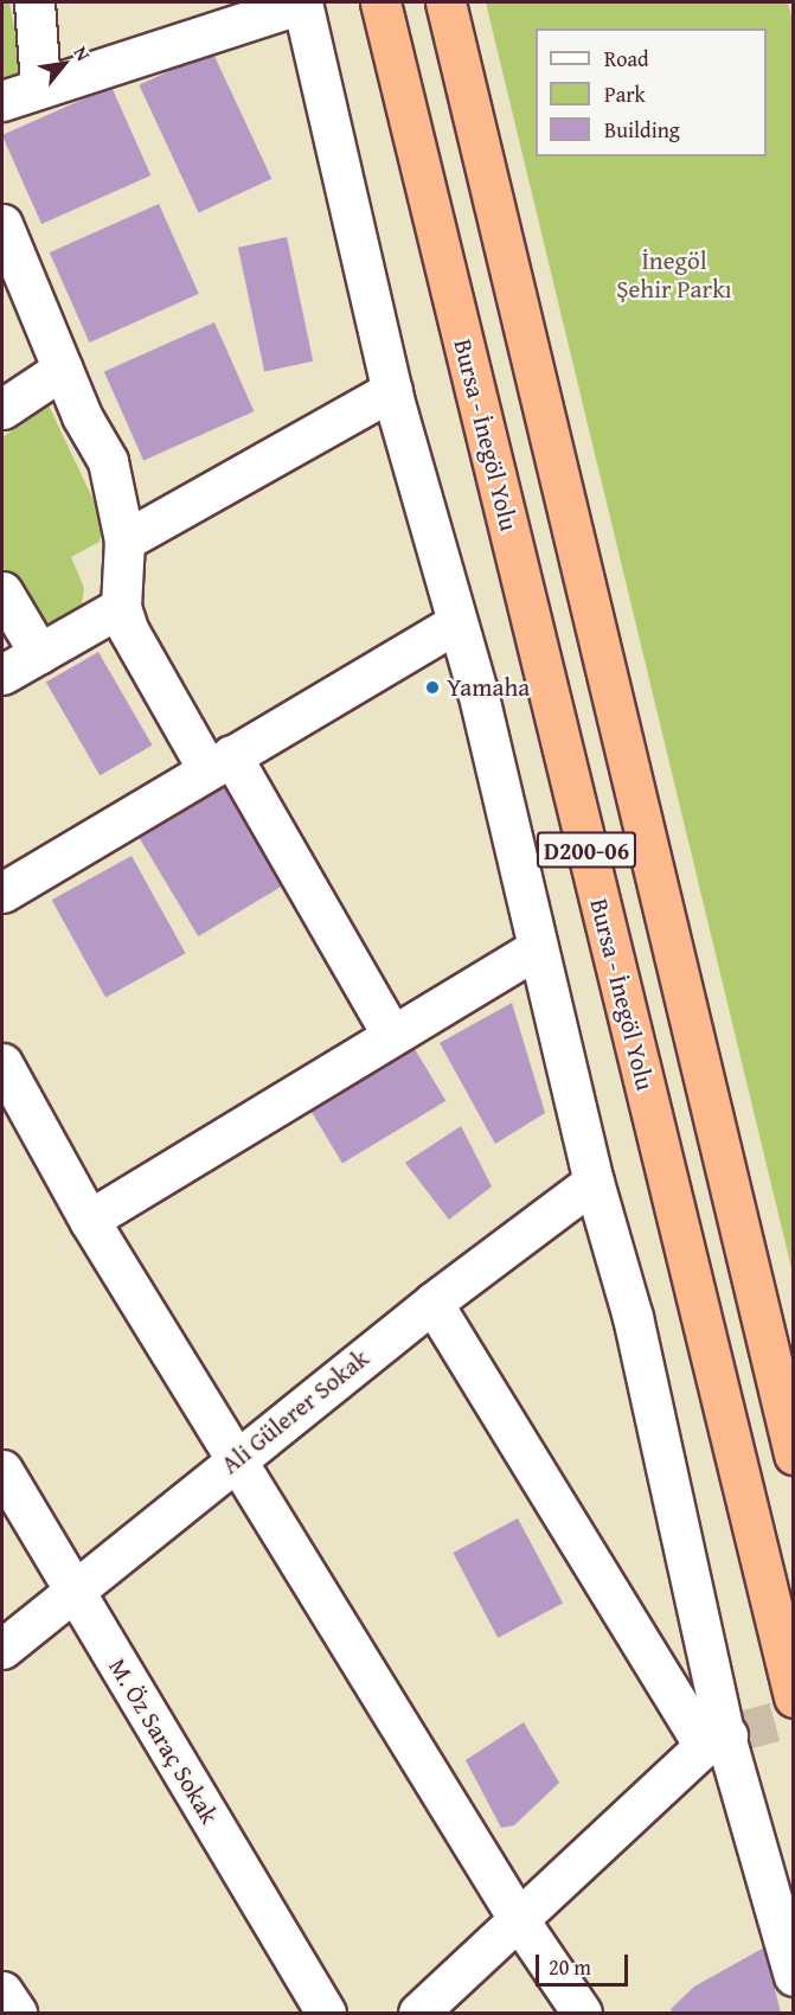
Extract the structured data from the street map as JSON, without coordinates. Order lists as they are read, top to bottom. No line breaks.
{"streets":{"highway":["Bursa - İnegöl Yolu","D200-06"],"street":["Ali Gülerer Sokak","M. Öz Saraç Sokak"]},"crossings":[["Ali Gülerer Sokak","M. Öz Saraç Sokak"]],"parks":["İnegöl Şehir Parkı"],"places":["Yamaha"],"legend":["Road","Park","Building"],"scale_bar":"20 m","north":"top right"}
